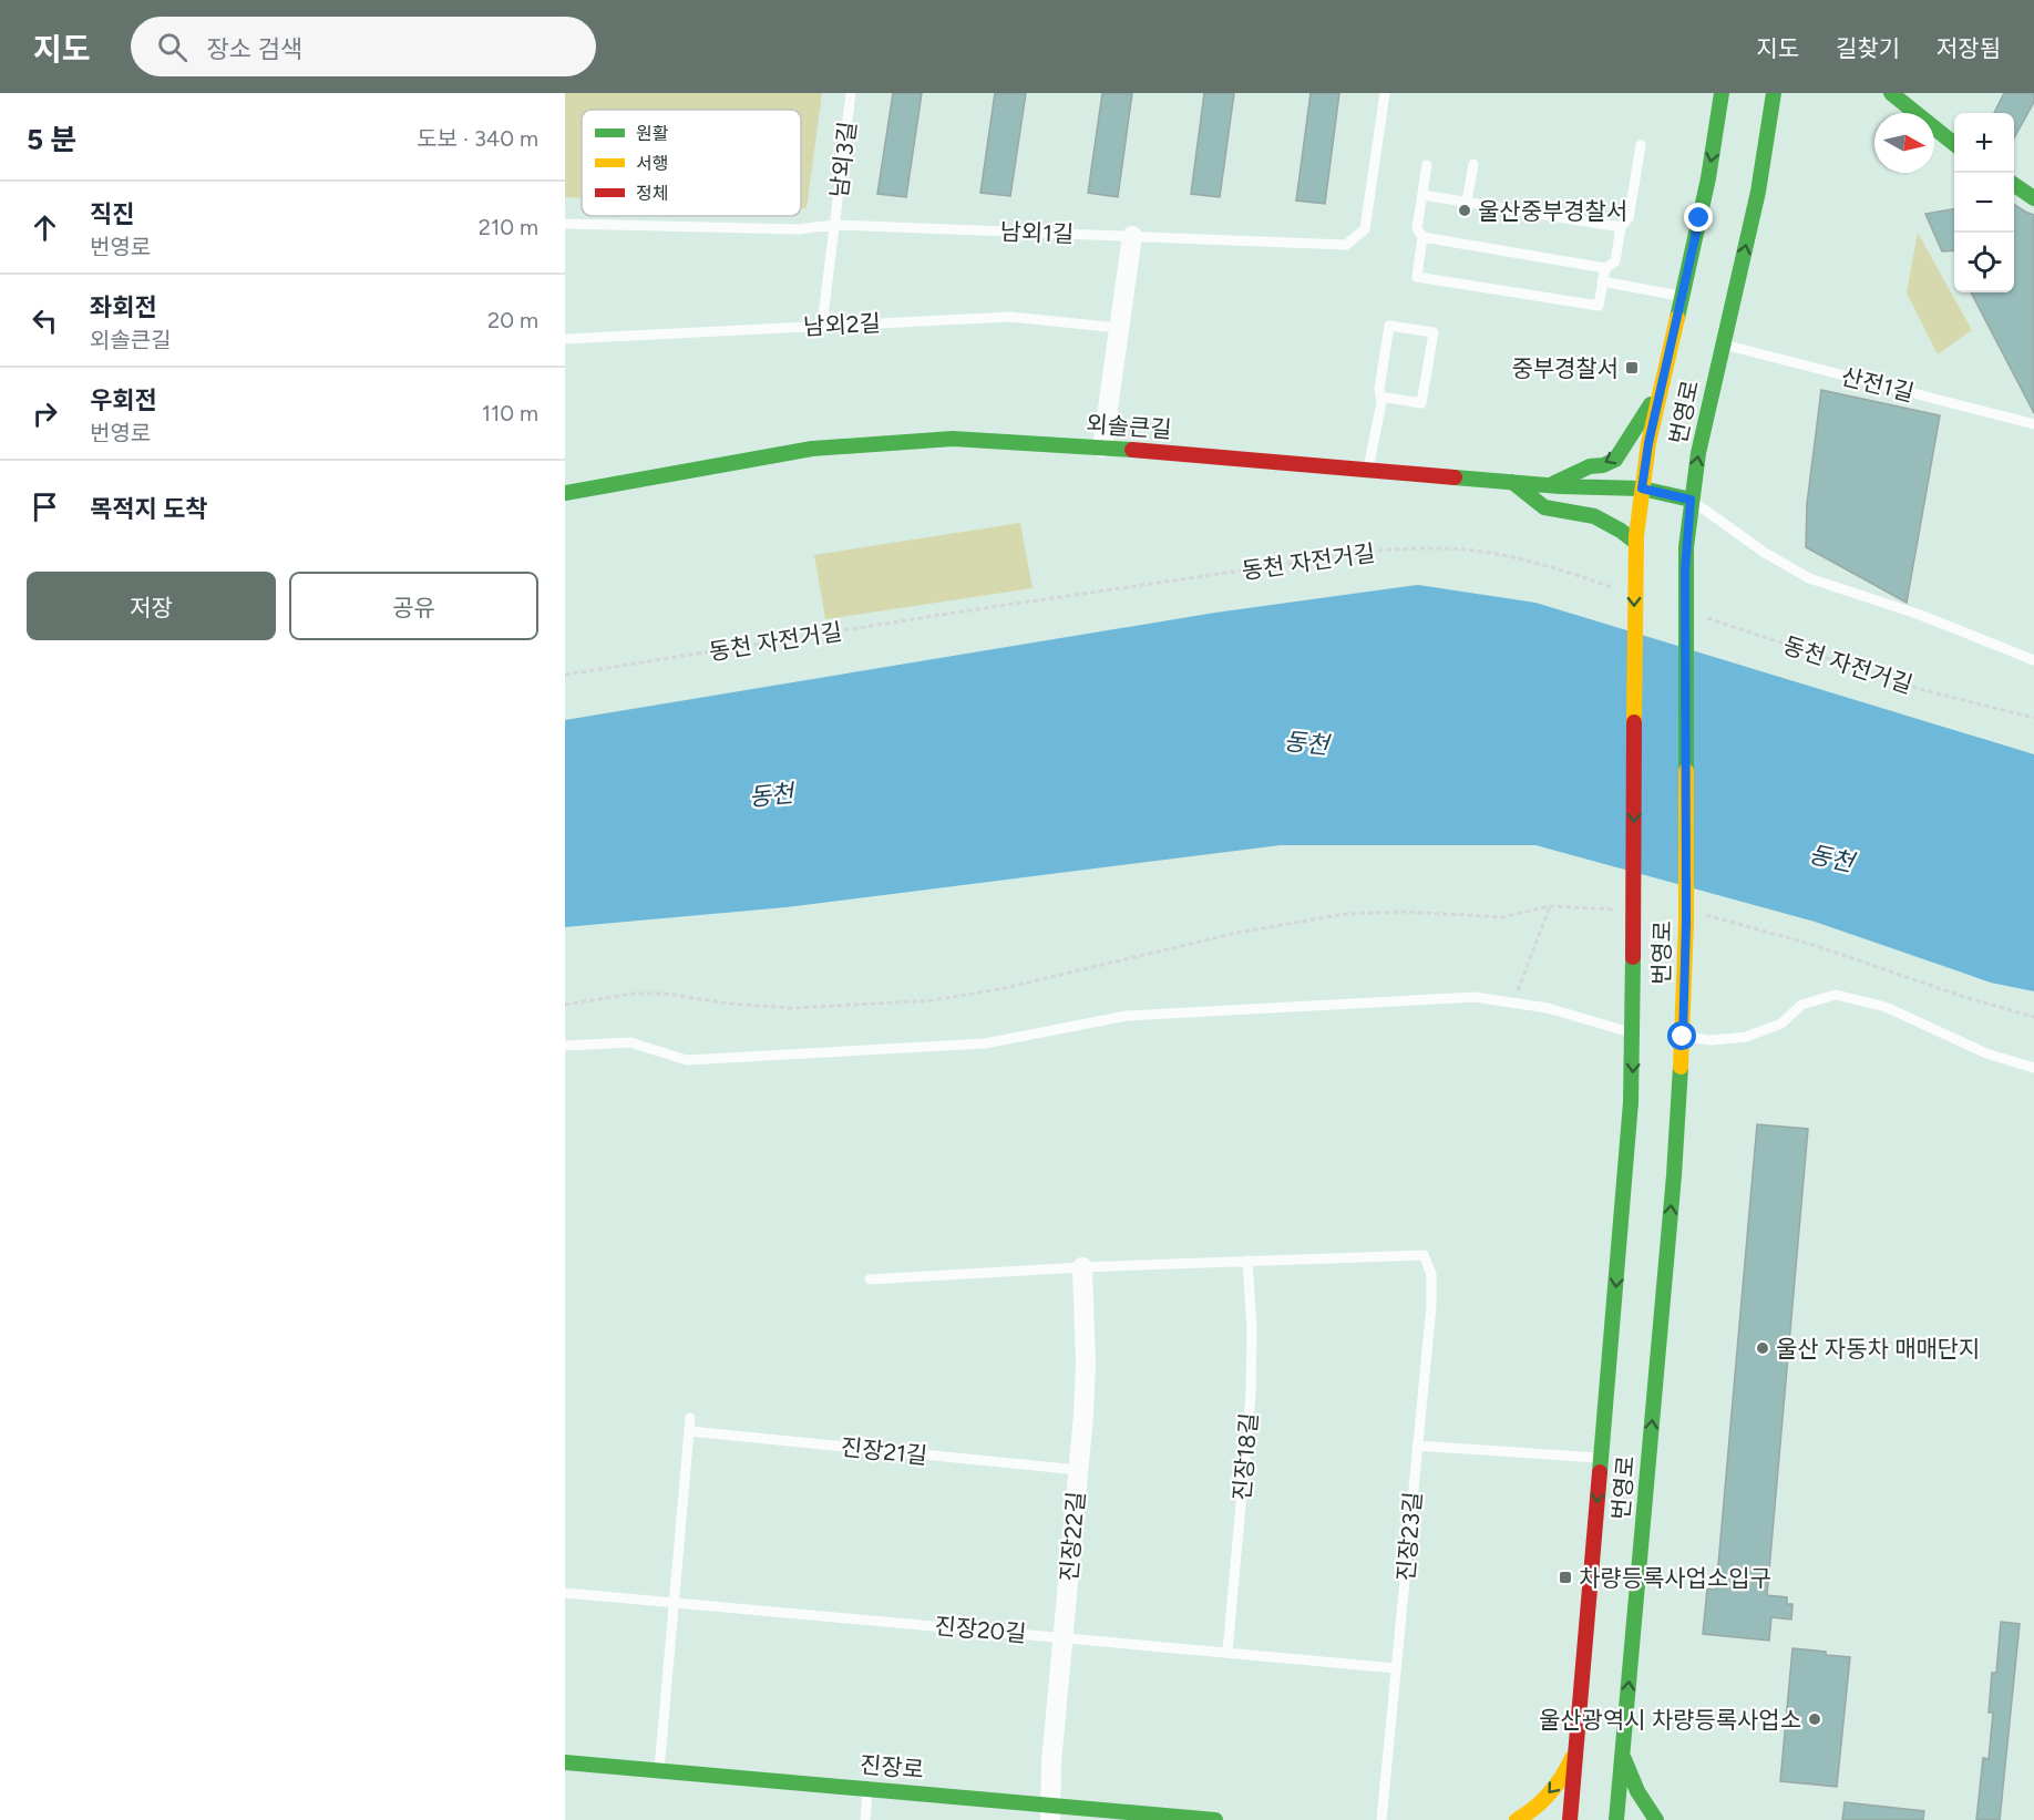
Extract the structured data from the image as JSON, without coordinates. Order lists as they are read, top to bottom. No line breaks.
{"streets":{"main road":["번영로","외솔큰길","진장로"],"street":["진장22길"],"lane":["남외3길","남외1길","남외2길","산전1길","진장21길","진장18길","진장23길","진장20길"],"path":["동천 자전거길"]},"crossings":[["남외3길","남외1길"],["남외3길","남외2길"],["산전1길","번영로"],["번영로","외솔큰길"],["진장21길","진장22길"],["진장18길","진장23길"],["진장18길","진장20길"],["진장22길","진장20길"],["진장22길","진장로"],["진장23길","진장20길"]],"water":["동천"],"places":{"other":["울산중부경찰서","울산 자동차 매매단지","울산광역시 차량등록사업소"],"transit":["중부경찰서","차량등록사업소입구"]},"legend":["원활","서행","정체"],"north":"right","page":{"header":"지도","search":"장소 검색","nav":["지도","길찾기","저장됨"],"heading":["5 분","도보 · 340 m"],"map_buttons":["+","−"],"list":[["직진","번영로","210 m"],["좌회전","외솔큰길","20 m"],["우회전","번영로","110 m"],"목적지 도착"],"buttons":["저장","공유"]}}
